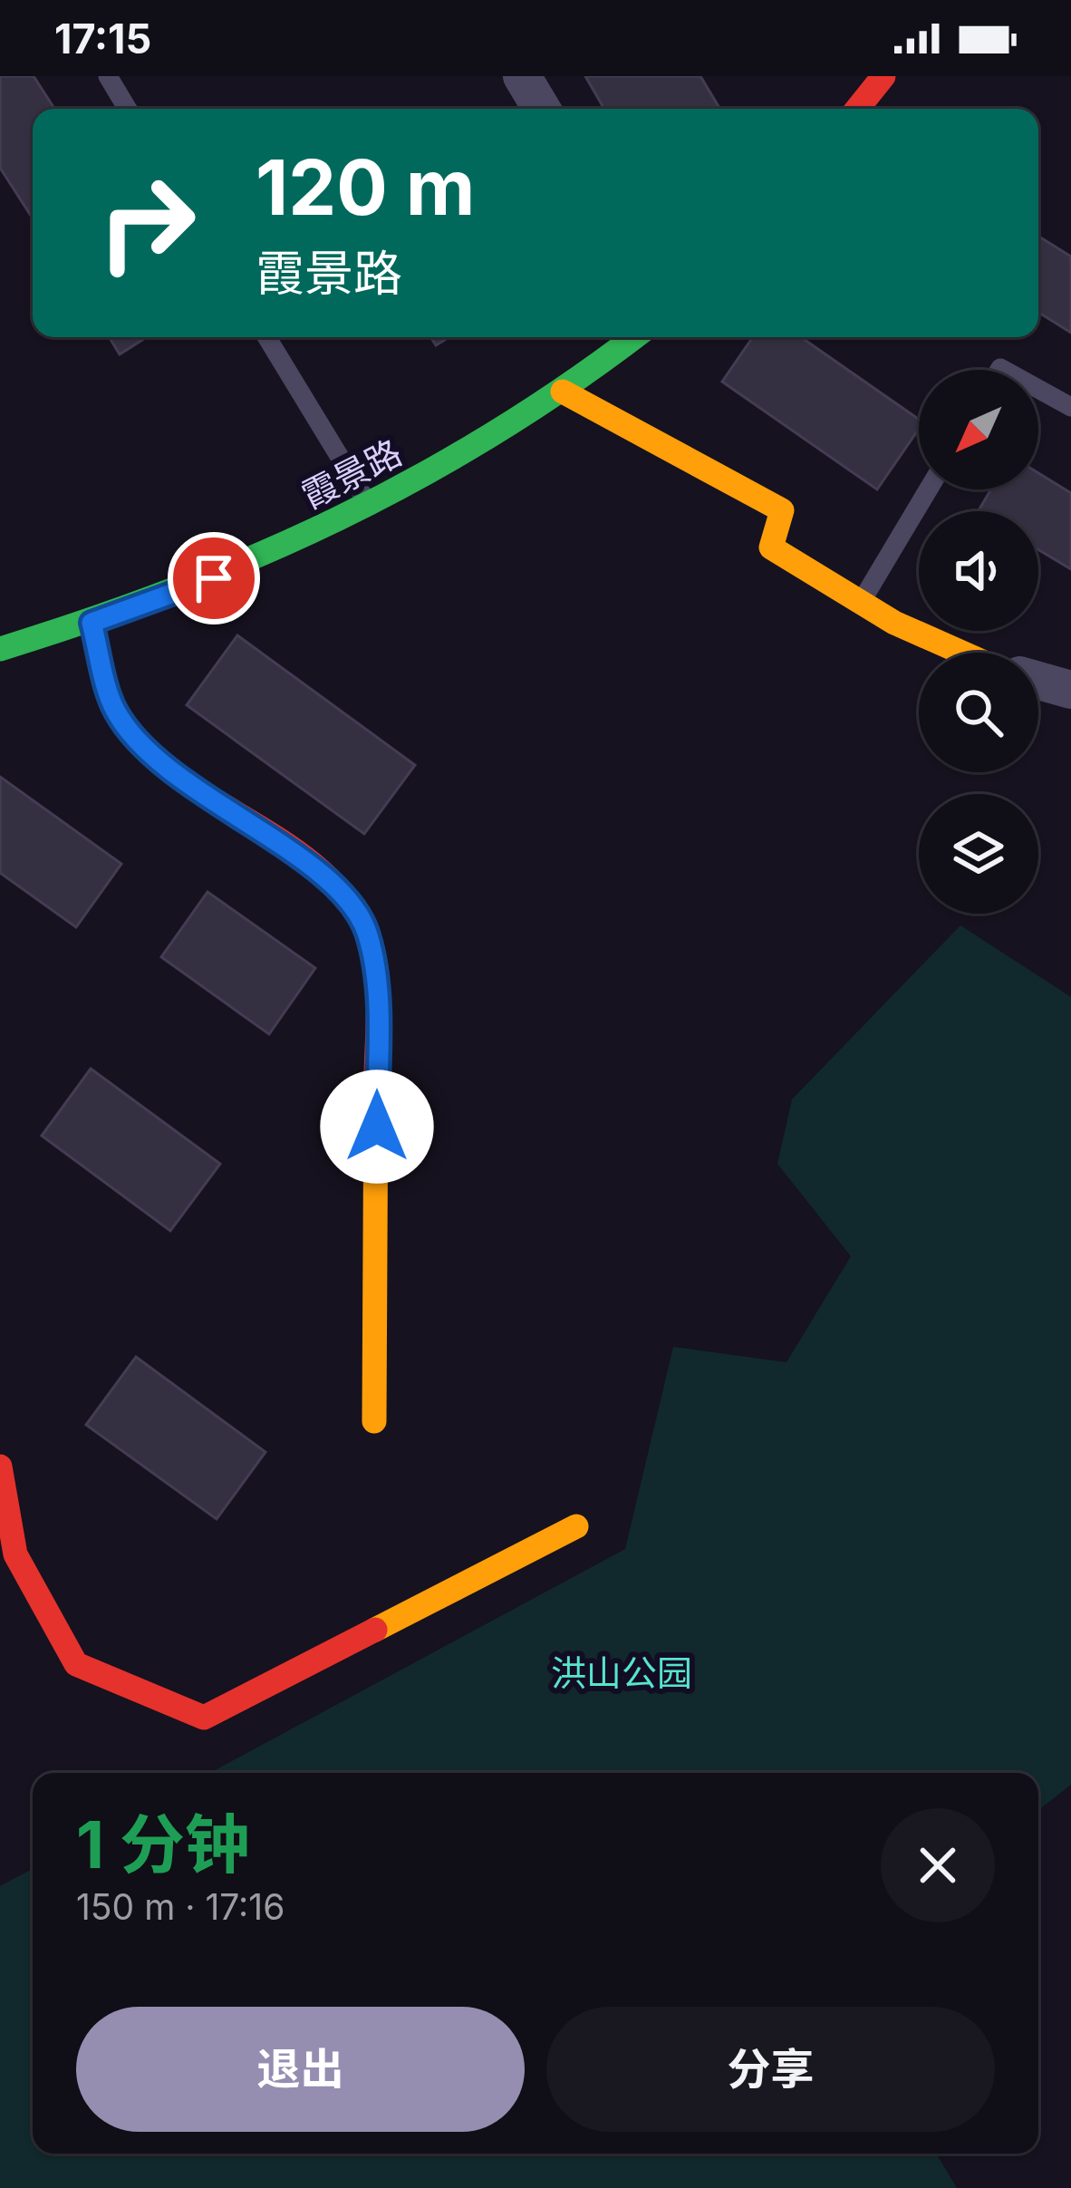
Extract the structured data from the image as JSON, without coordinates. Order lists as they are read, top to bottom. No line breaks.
{"streets":{"street":["霞景路"]},"parks":["洪山公园"],"north":"bottom left","page":{"status":"17:15","turn":["120 m","霞景路"],"heading":["1 分钟","150 m · 17:16"],"buttons":["退出","分享"]}}
